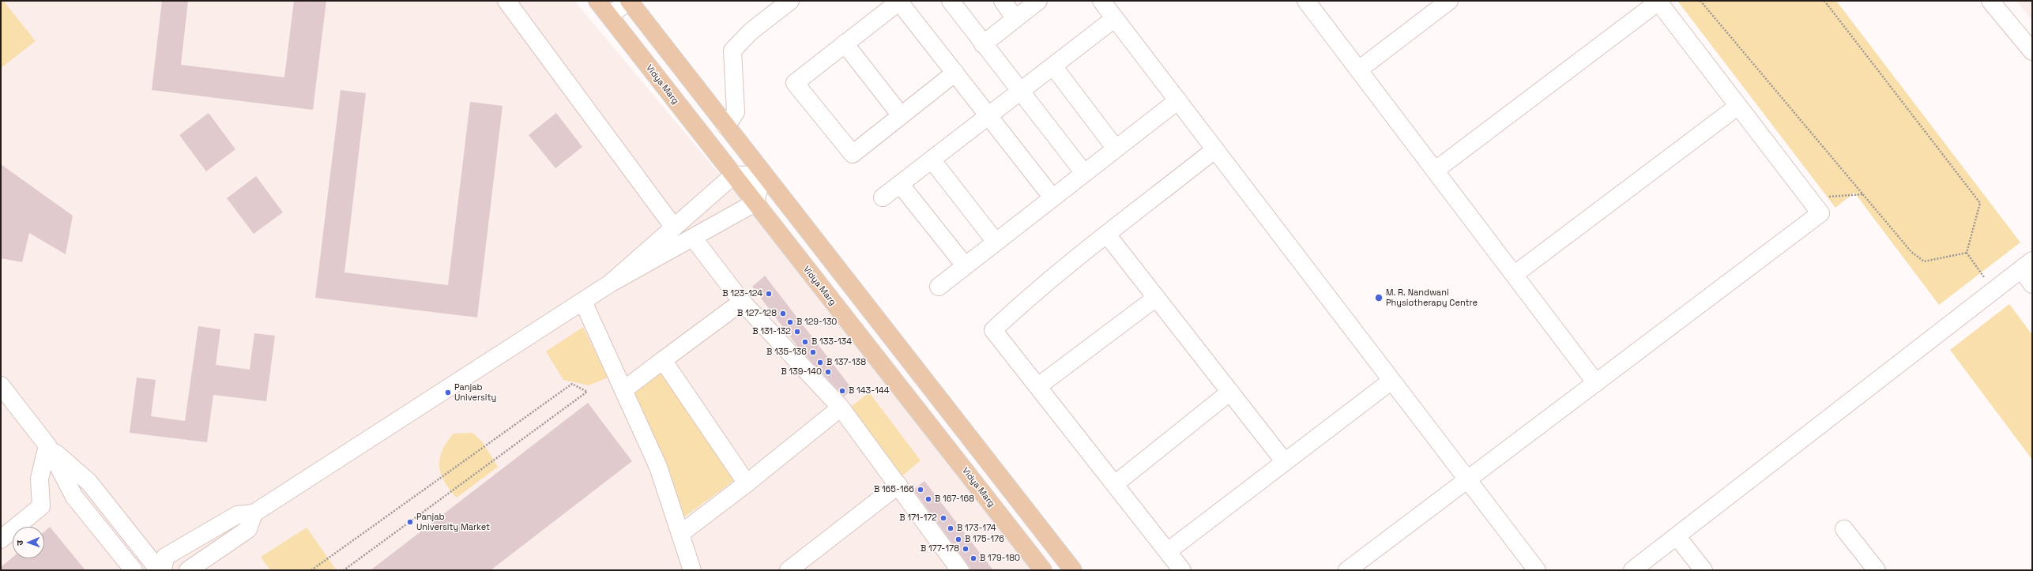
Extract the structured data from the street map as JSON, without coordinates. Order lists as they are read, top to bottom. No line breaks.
{"streets":{"main road":["Vidya Marg"]},"places":["B 123-124","M. R. Nandwani Physiotherapy Centre","B 127-128","B 129-130","B 131-132","B 133-134","B 135-136","B 137-138","B 139-140","B 143-144","Panjab University","B 165-166","B 167-168","B 171-172","Panjab University Market","B 173-174","B 175-176","B 177-178","B 179-180"],"north":"left"}
